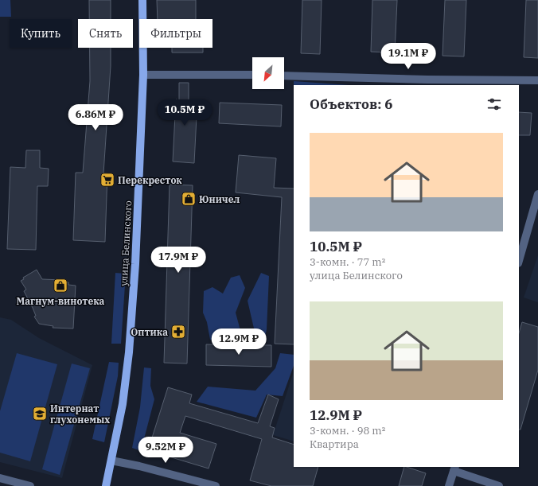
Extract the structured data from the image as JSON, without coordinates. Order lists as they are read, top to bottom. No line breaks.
{"streets":{"main road":["улица Белинского"]},"places":{"supermarket":["Перекресток"],"shop":["Юничел","Магнум-винотека"],"pharmacy":["Оптика"],"school or university":["Интернат глухонемых"]},"north":"bottom left","page":{"chip":["Купить","Снять","Фильтры"],"price":["19.1M ₽","10.5M ₽","6.86M ₽","17.9M ₽","12.9M ₽","9.52M ₽"],"heading":"Объектов: 6","list":[{"name":"10.5M ₽","note":"3-комн. · 77 m² · улица Белинского"},{"name":"12.9M ₽","note":"3-комн. · 98 m² · Квартира"}]}}
